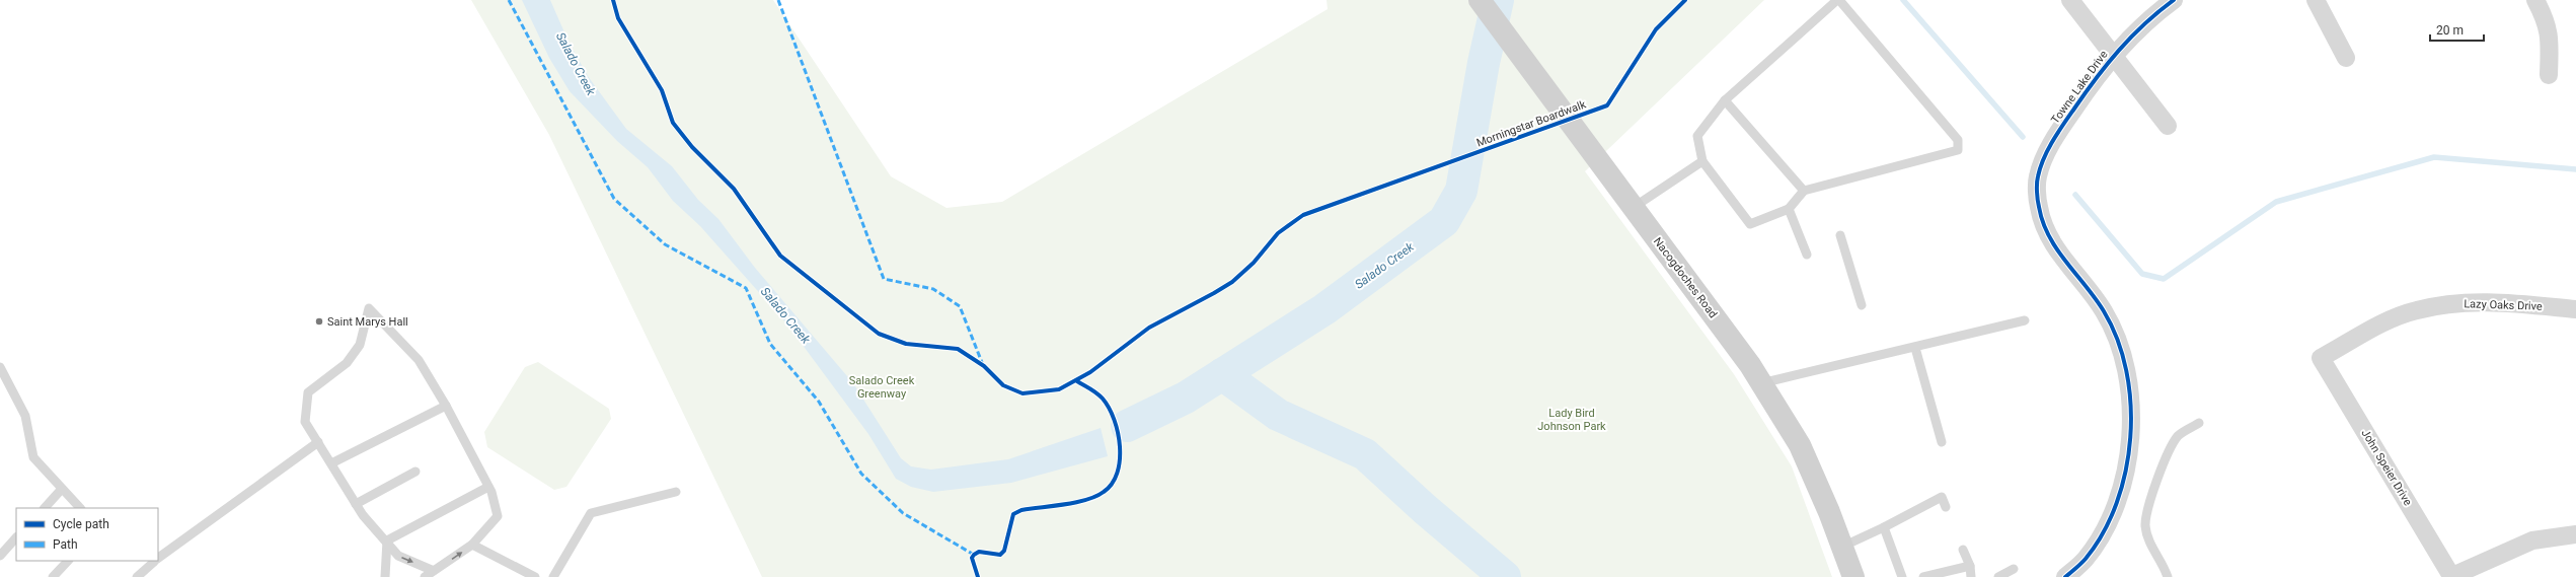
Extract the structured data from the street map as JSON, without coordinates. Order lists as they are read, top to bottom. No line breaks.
{"streets":{"main road":["Nacogdoches Road"],"street":["Towne Lake Drive","Lazy Oaks Drive","John Speier Drive"],"cycle path":["Morningstar Boardwalk"]},"crossings":[["Lazy Oaks Drive","John Speier Drive"]],"water":["Salado Creek"],"parks":["Salado Creek Greenway","Lady Bird Johnson Park"],"places":["Saint Marys Hall"],"legend":["Cycle path","Path"],"scale_bar":"20 m"}
